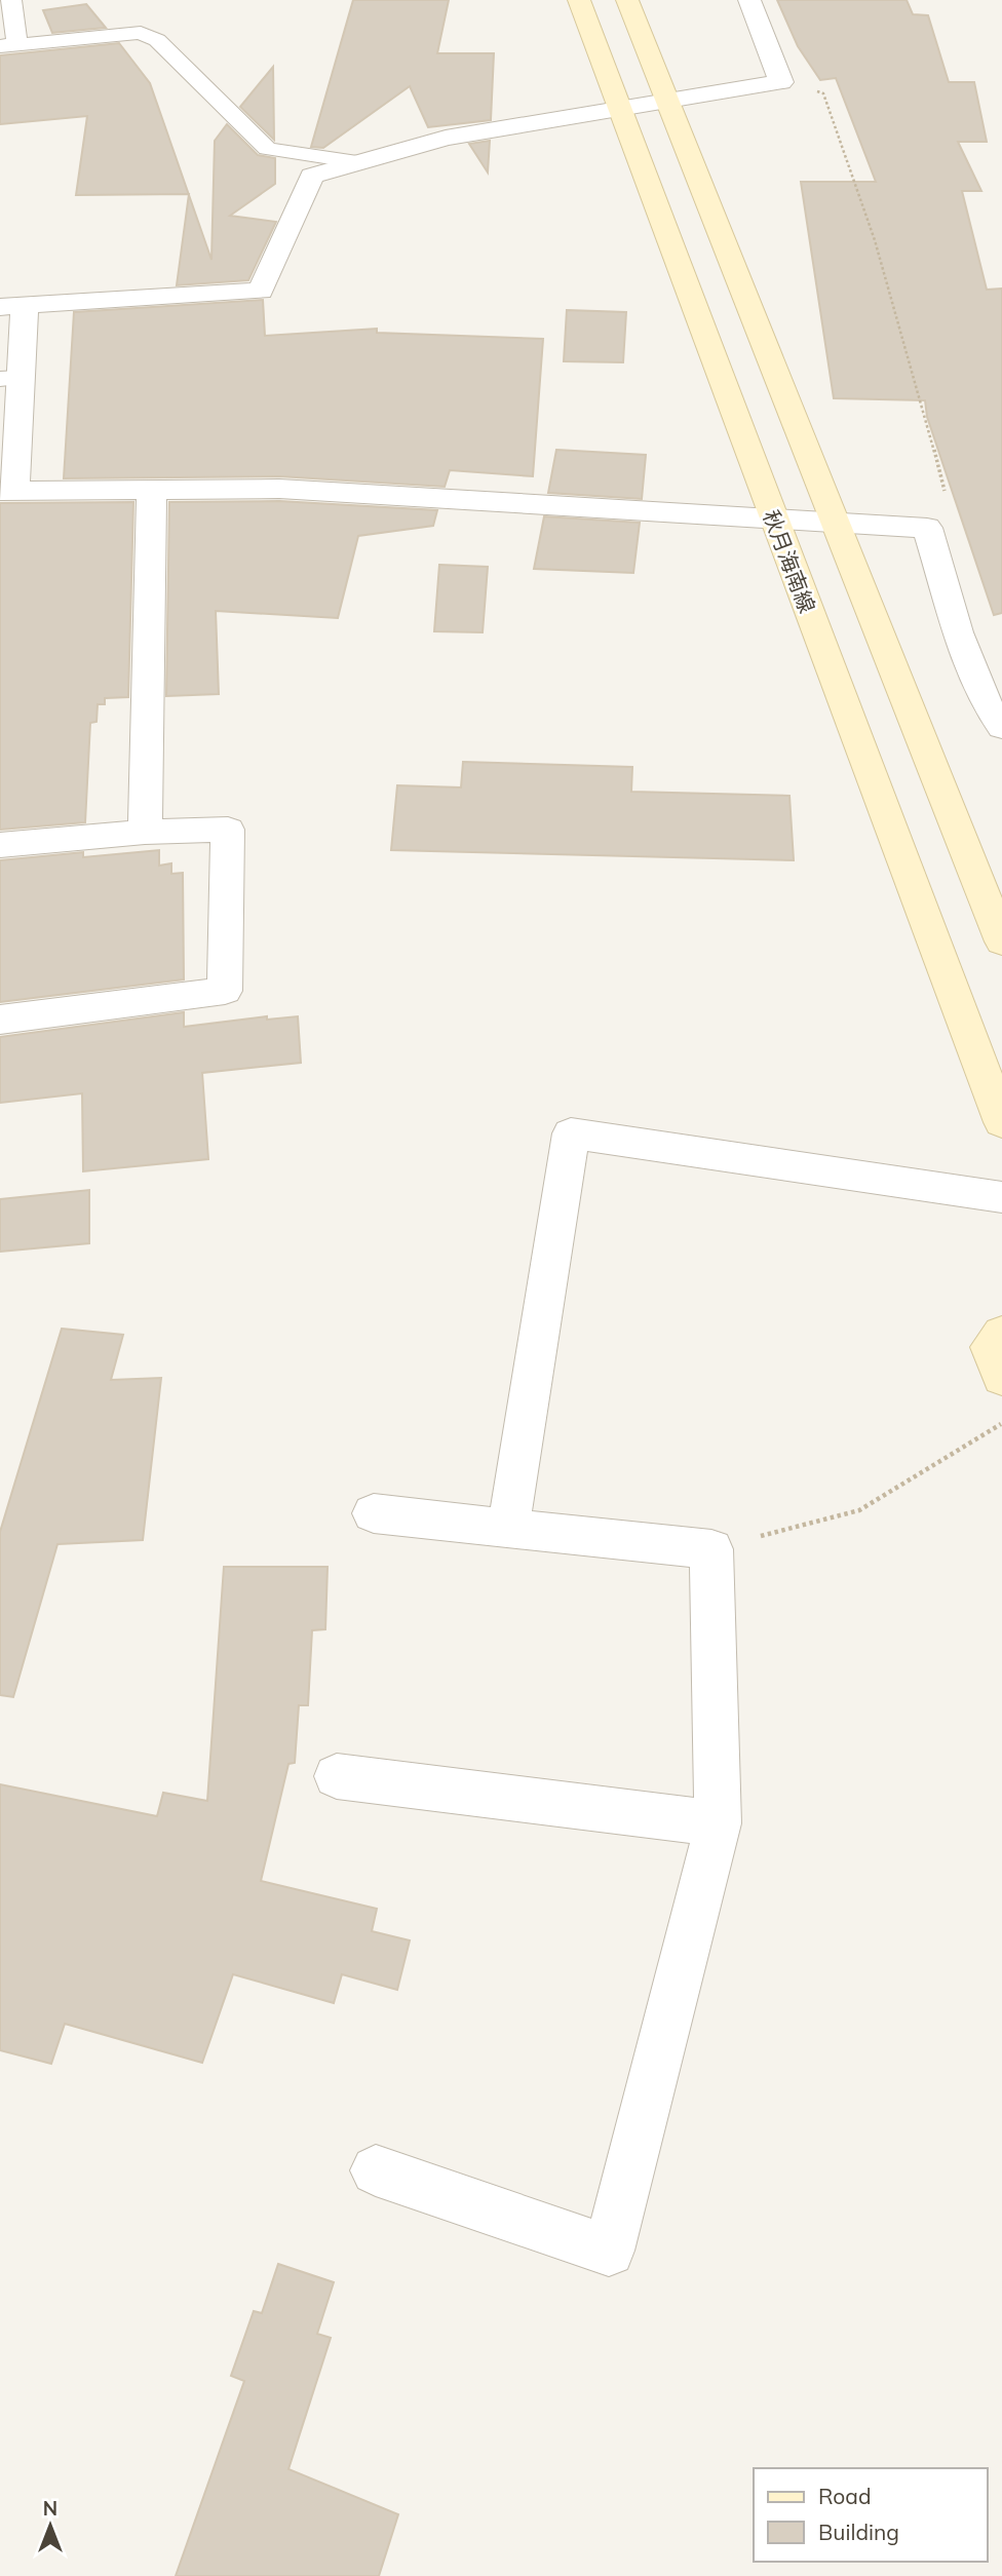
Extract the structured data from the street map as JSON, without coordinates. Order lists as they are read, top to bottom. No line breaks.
{"streets":{"main road":["秋月海南線"]},"legend":["Road","Building"],"north":"top"}
